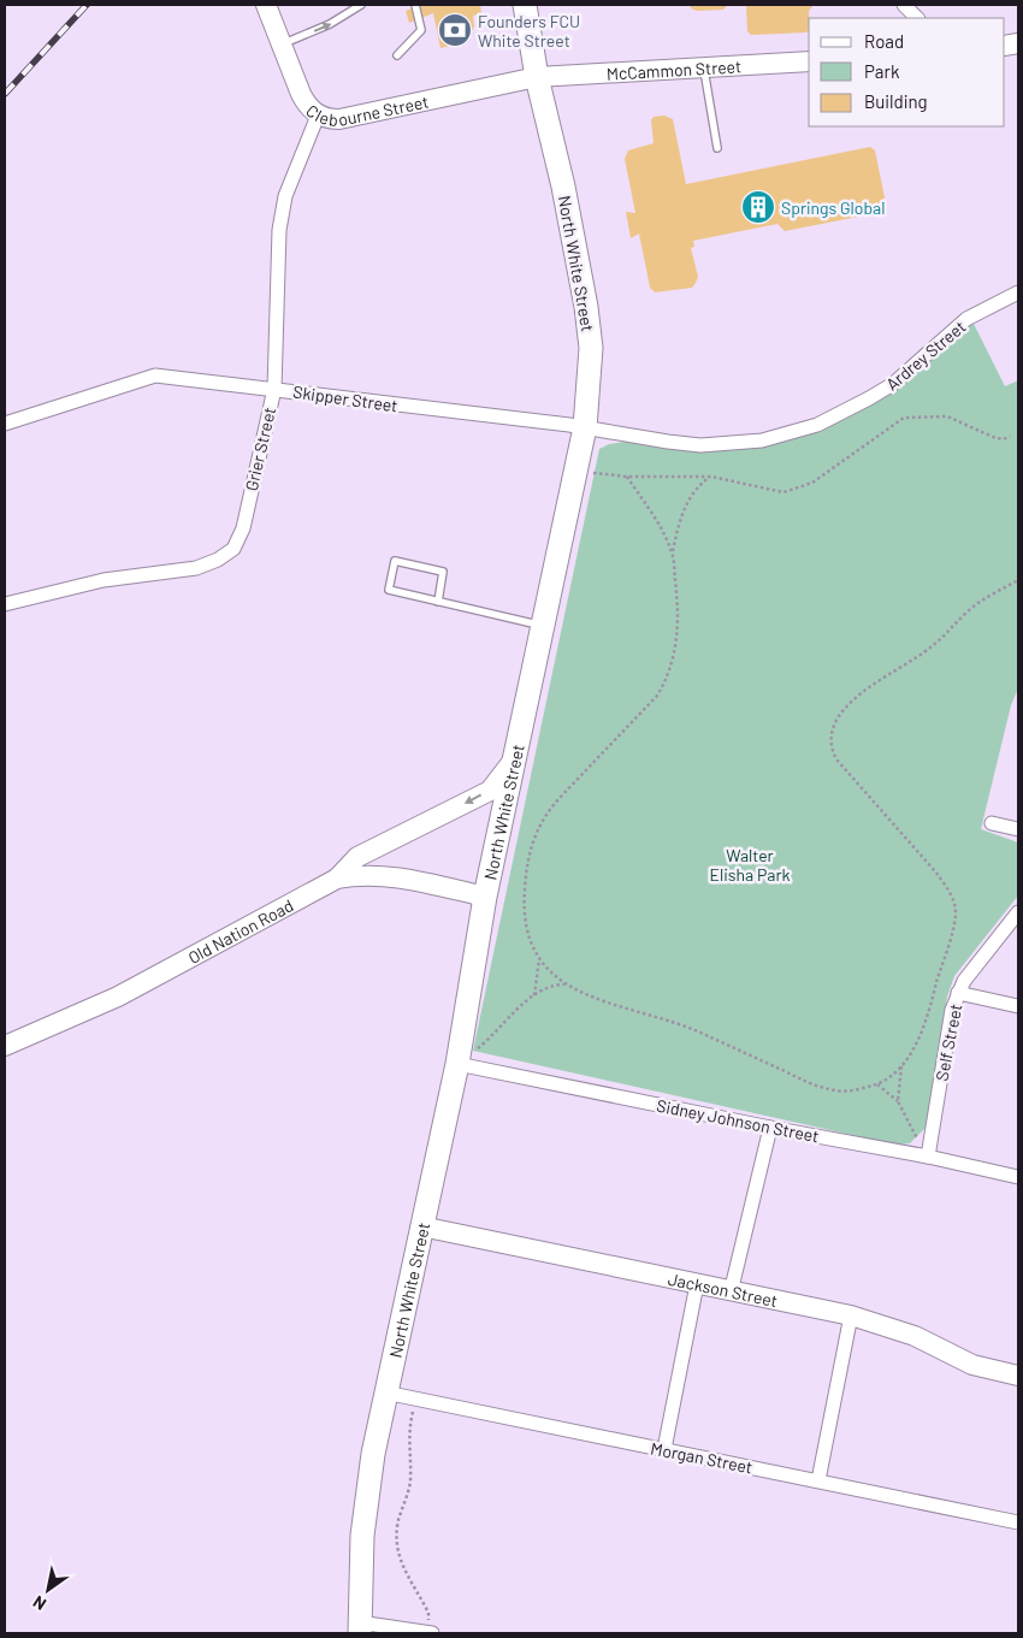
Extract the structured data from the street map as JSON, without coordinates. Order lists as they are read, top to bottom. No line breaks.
{"streets":{"main road":["McCammon Street","Clebourne Street","North White Street","Old Nation Road","Jackson Street"],"street":["Ardrey Street","Skipper Street","Grier Street","Self Street","Sidney Johnson Street","Morgan Street"]},"crossings":[["McCammon Street","Clebourne Street"],["McCammon Street","North White Street"],["Clebourne Street","North White Street"],["Clebourne Street","Grier Street"],["North White Street","Ardrey Street"],["North White Street","Skipper Street"],["North White Street","Old Nation Road"],["North White Street","Sidney Johnson Street"],["North White Street","Jackson Street"],["North White Street","Morgan Street"],["Ardrey Street","Skipper Street"],["Skipper Street","Grier Street"],["Self Street","Sidney Johnson Street"]],"parks":["Walter Elisha Park"],"places":{"bank":["Founders FCU White Street"],"building":["Springs Global"]},"legend":["Road","Park","Building"],"north":"bottom left"}
